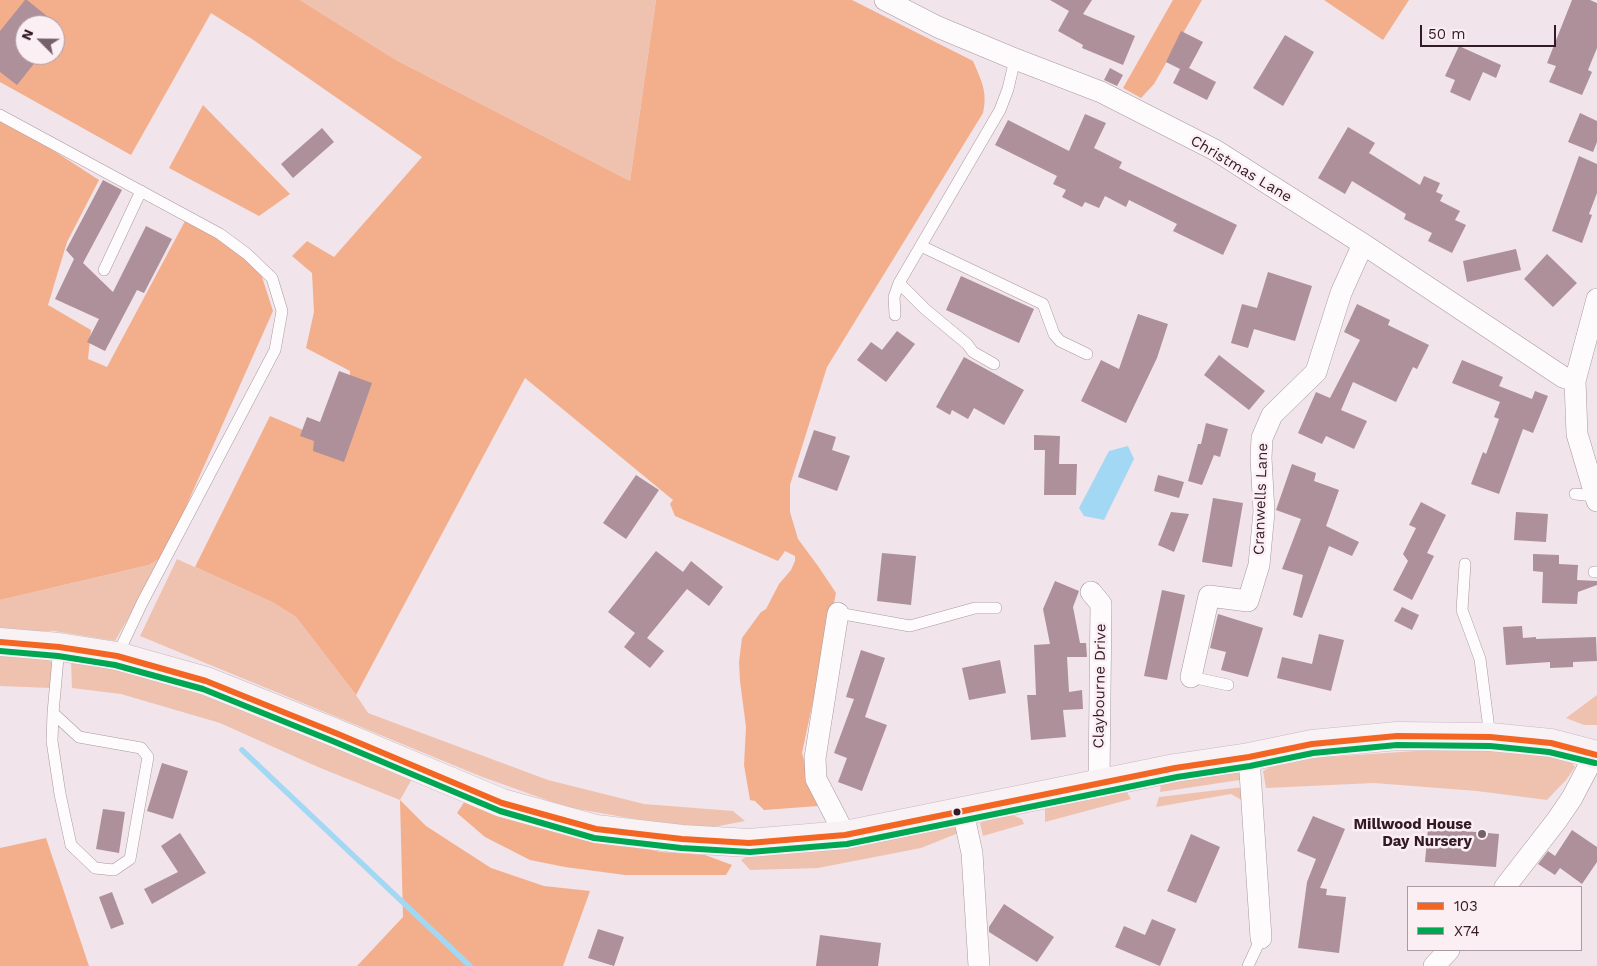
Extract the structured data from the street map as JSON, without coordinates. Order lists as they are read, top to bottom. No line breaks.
{"streets":{"street":["Christmas Lane","Cranwells Lane","Claybourne Drive"]},"crossings":[["Christmas Lane","Cranwells Lane"]],"places":["Millwood House Day Nursery"],"lines":["transit line 103","transit line X74"],"legend":["103","X74"],"scale_bar":"50 m","north":"top left"}
